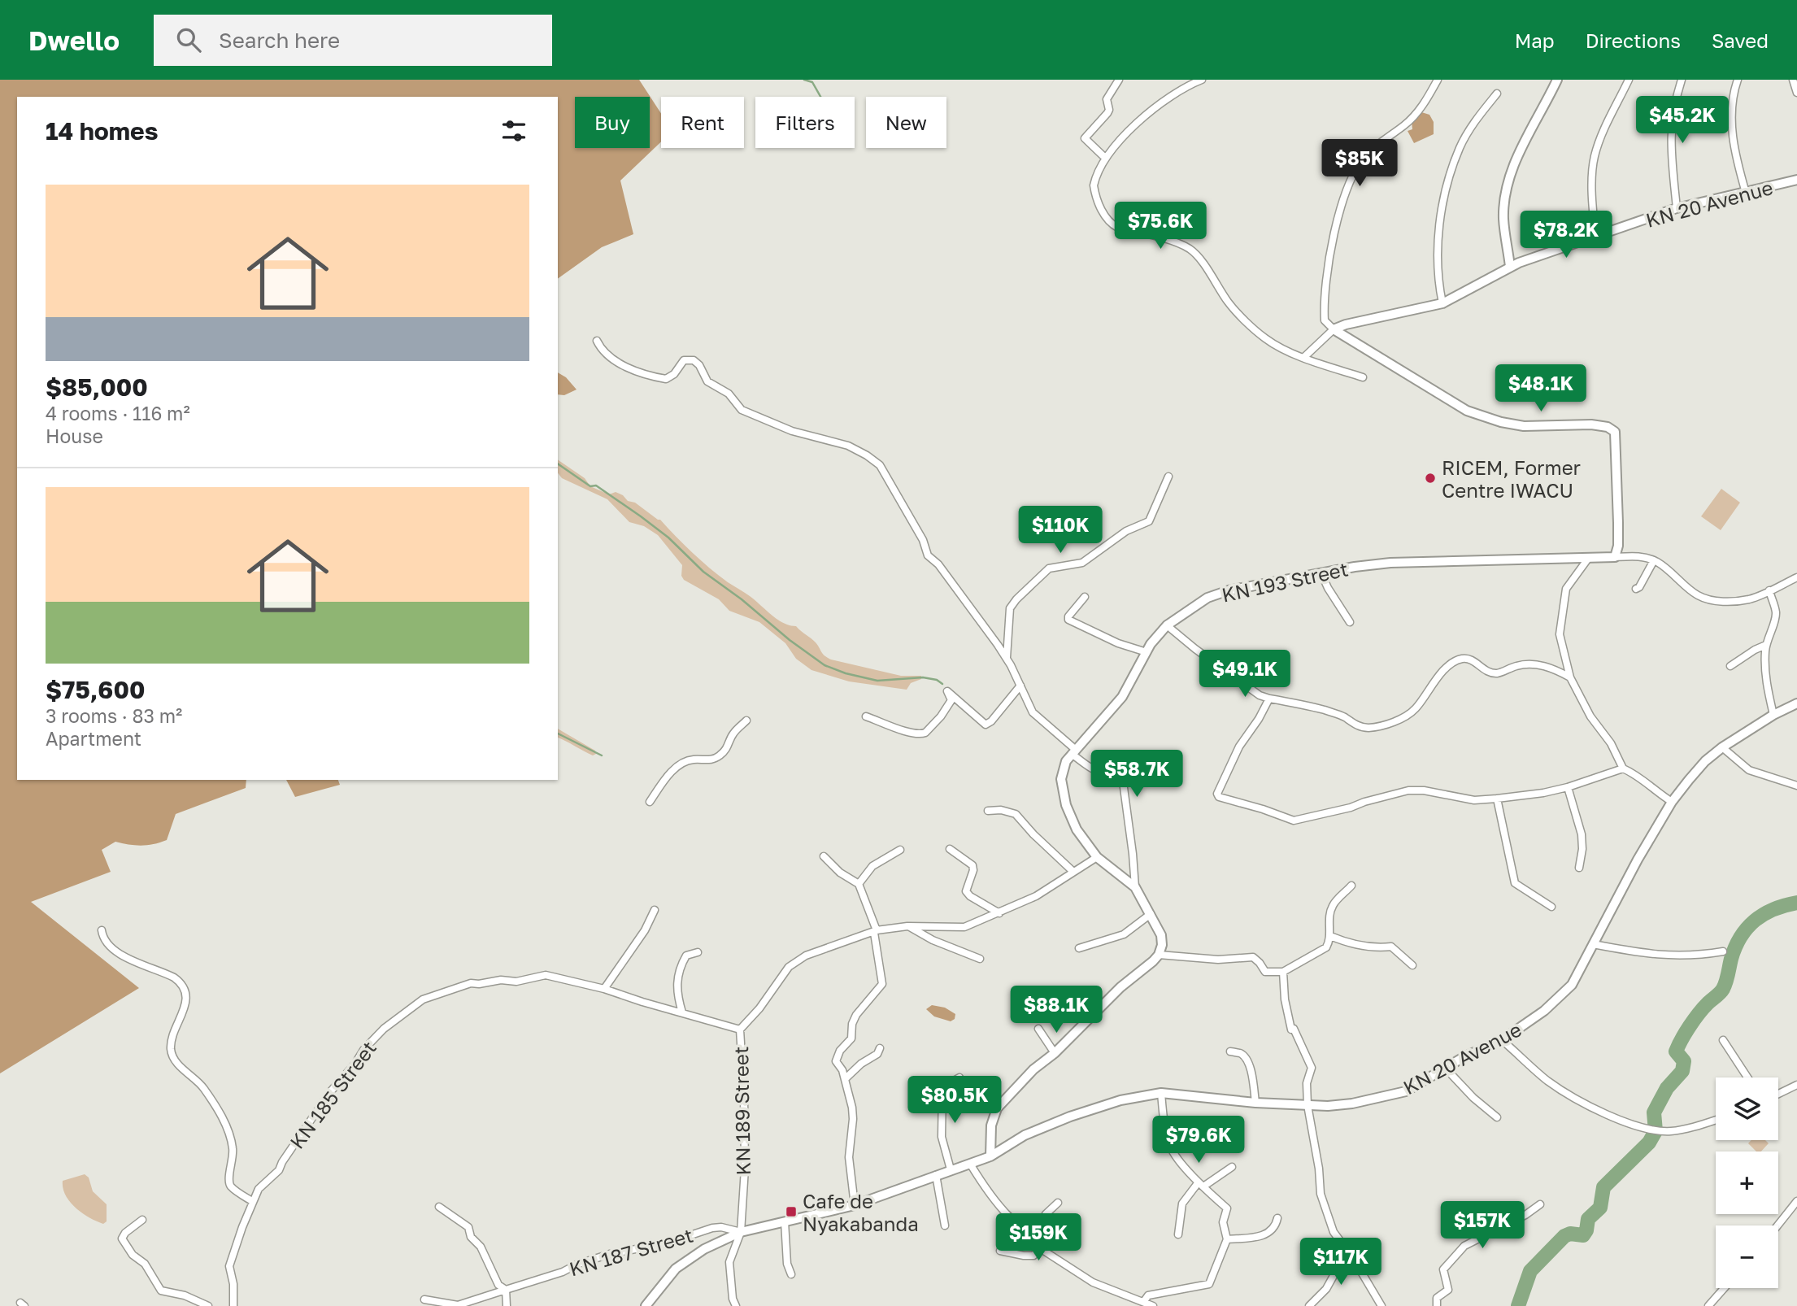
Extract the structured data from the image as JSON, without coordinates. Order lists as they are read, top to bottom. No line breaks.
{"streets":{"street":["KN 20 Avenue","KN 193 Street","KN 185 Street","KN 189 Street","KN 187 Street"]},"crossings":[["KN 20 Avenue","KN 189 Street"],["KN 20 Avenue","KN 187 Street"],["KN 193 Street","KN 189 Street"],["KN 185 Street","KN 189 Street"],["KN 189 Street","KN 187 Street"]],"places":{"other":["RICEM, Former Centre IWACU"],"transit":["Cafe de Nyakabanda"]},"page":{"header":"Dwello","search":"Search here","nav":["Map","Directions","Saved"],"price":["$45.2K","$85K","$75.6K","$78.2K","$48.1K","$110K","$49.1K","$58.7K","$88.1K","$80.5K","$79.6K","$157K","$159K","$117K"],"chip":["Buy","Rent","Filters","New"],"heading":"14 homes","list":[{"name":"$85,000","note":"4 rooms · 116 m² · House"},{"name":"$75,600","note":"3 rooms · 83 m² · Apartment"}],"map_buttons":["+","−"]}}
